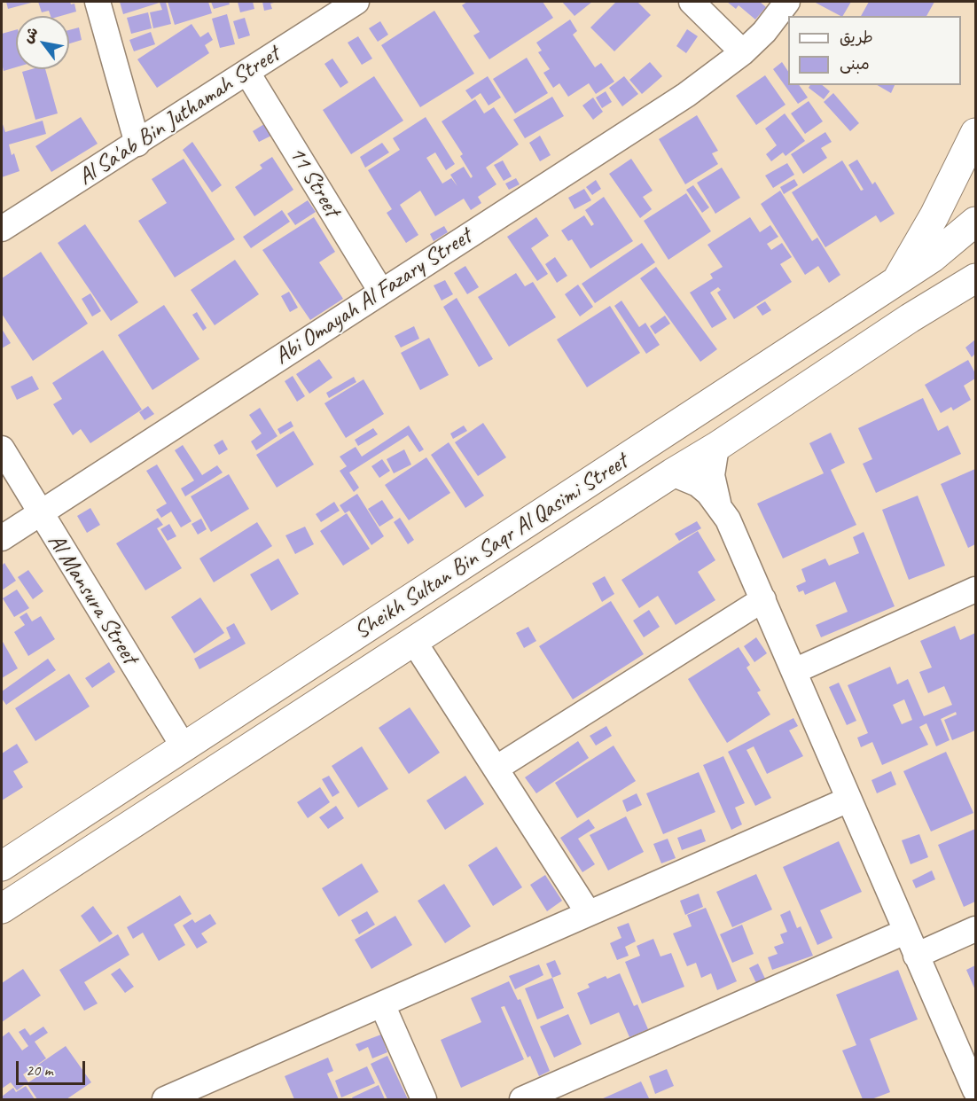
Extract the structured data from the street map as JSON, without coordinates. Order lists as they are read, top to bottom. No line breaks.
{"streets":{"main road":["Sheikh Sultan Bin Saqr Al Qasimi Street"],"street":["Al Sa'ab Bin Juthamah Street","11 Street","Abi Omayah Al Fazary Street","Al Mansura Street"]},"crossings":[["Al Sa'ab Bin Juthamah Street","11 Street"],["11 Street","Abi Omayah Al Fazary Street"],["Abi Omayah Al Fazary Street","Al Mansura Street"],["Sheikh Sultan Bin Saqr Al Qasimi Street","Al Mansura Street"]],"legend":["طريق","مبنى"],"scale_bar":"20 m","north":"top left"}
